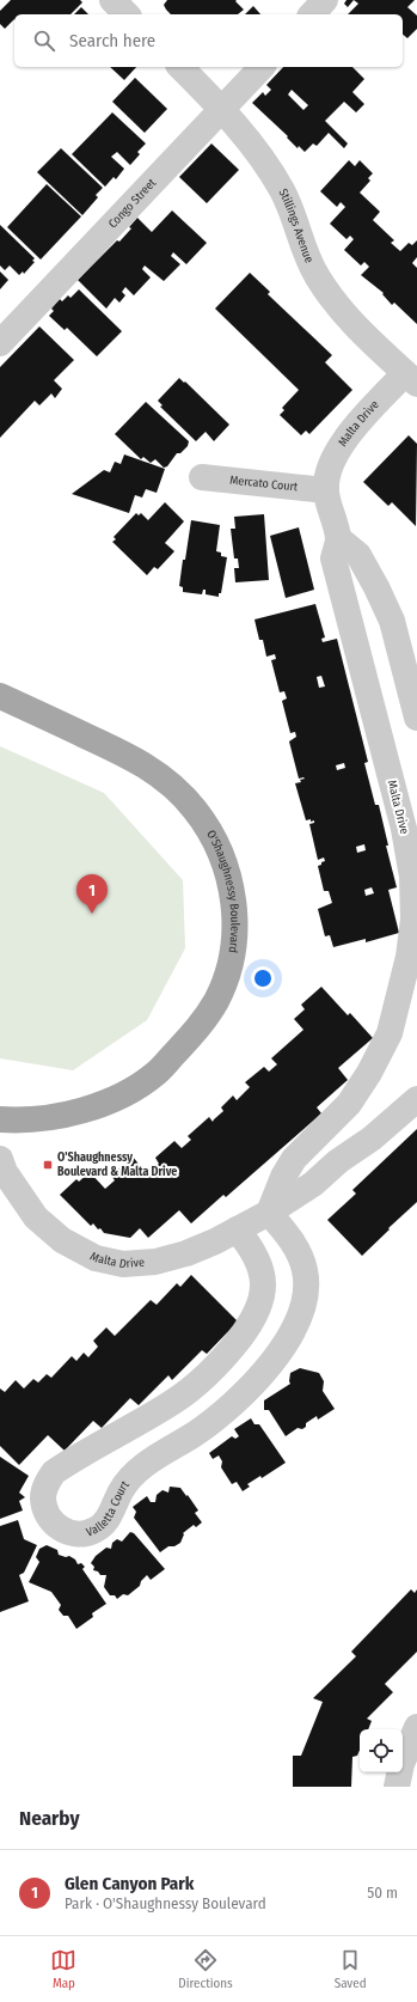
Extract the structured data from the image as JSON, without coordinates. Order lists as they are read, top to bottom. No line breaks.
{"streets":{"main road":["O'Shaughnessy Boulevard"],"street":["Congo Street","Stillings Avenue","Malta Drive","Mercato Court","Valletta Court"]},"crossings":[["Congo Street","Stillings Avenue"],["Stillings Avenue","Malta Drive"],["Malta Drive","Mercato Court"],["Malta Drive","Valletta Court"]],"places":{"transit":["O'Shaughnessy Boulevard & Malta Drive"]},"page":{"search":"Search here","pins":"1","heading":"Nearby","list":[{"mark":"1","name":"Glen Canyon Park","note":"Park · O'Shaughnessy Boulevard","value":"50 m"}],"nav":["Map","Directions","Saved"]}}
